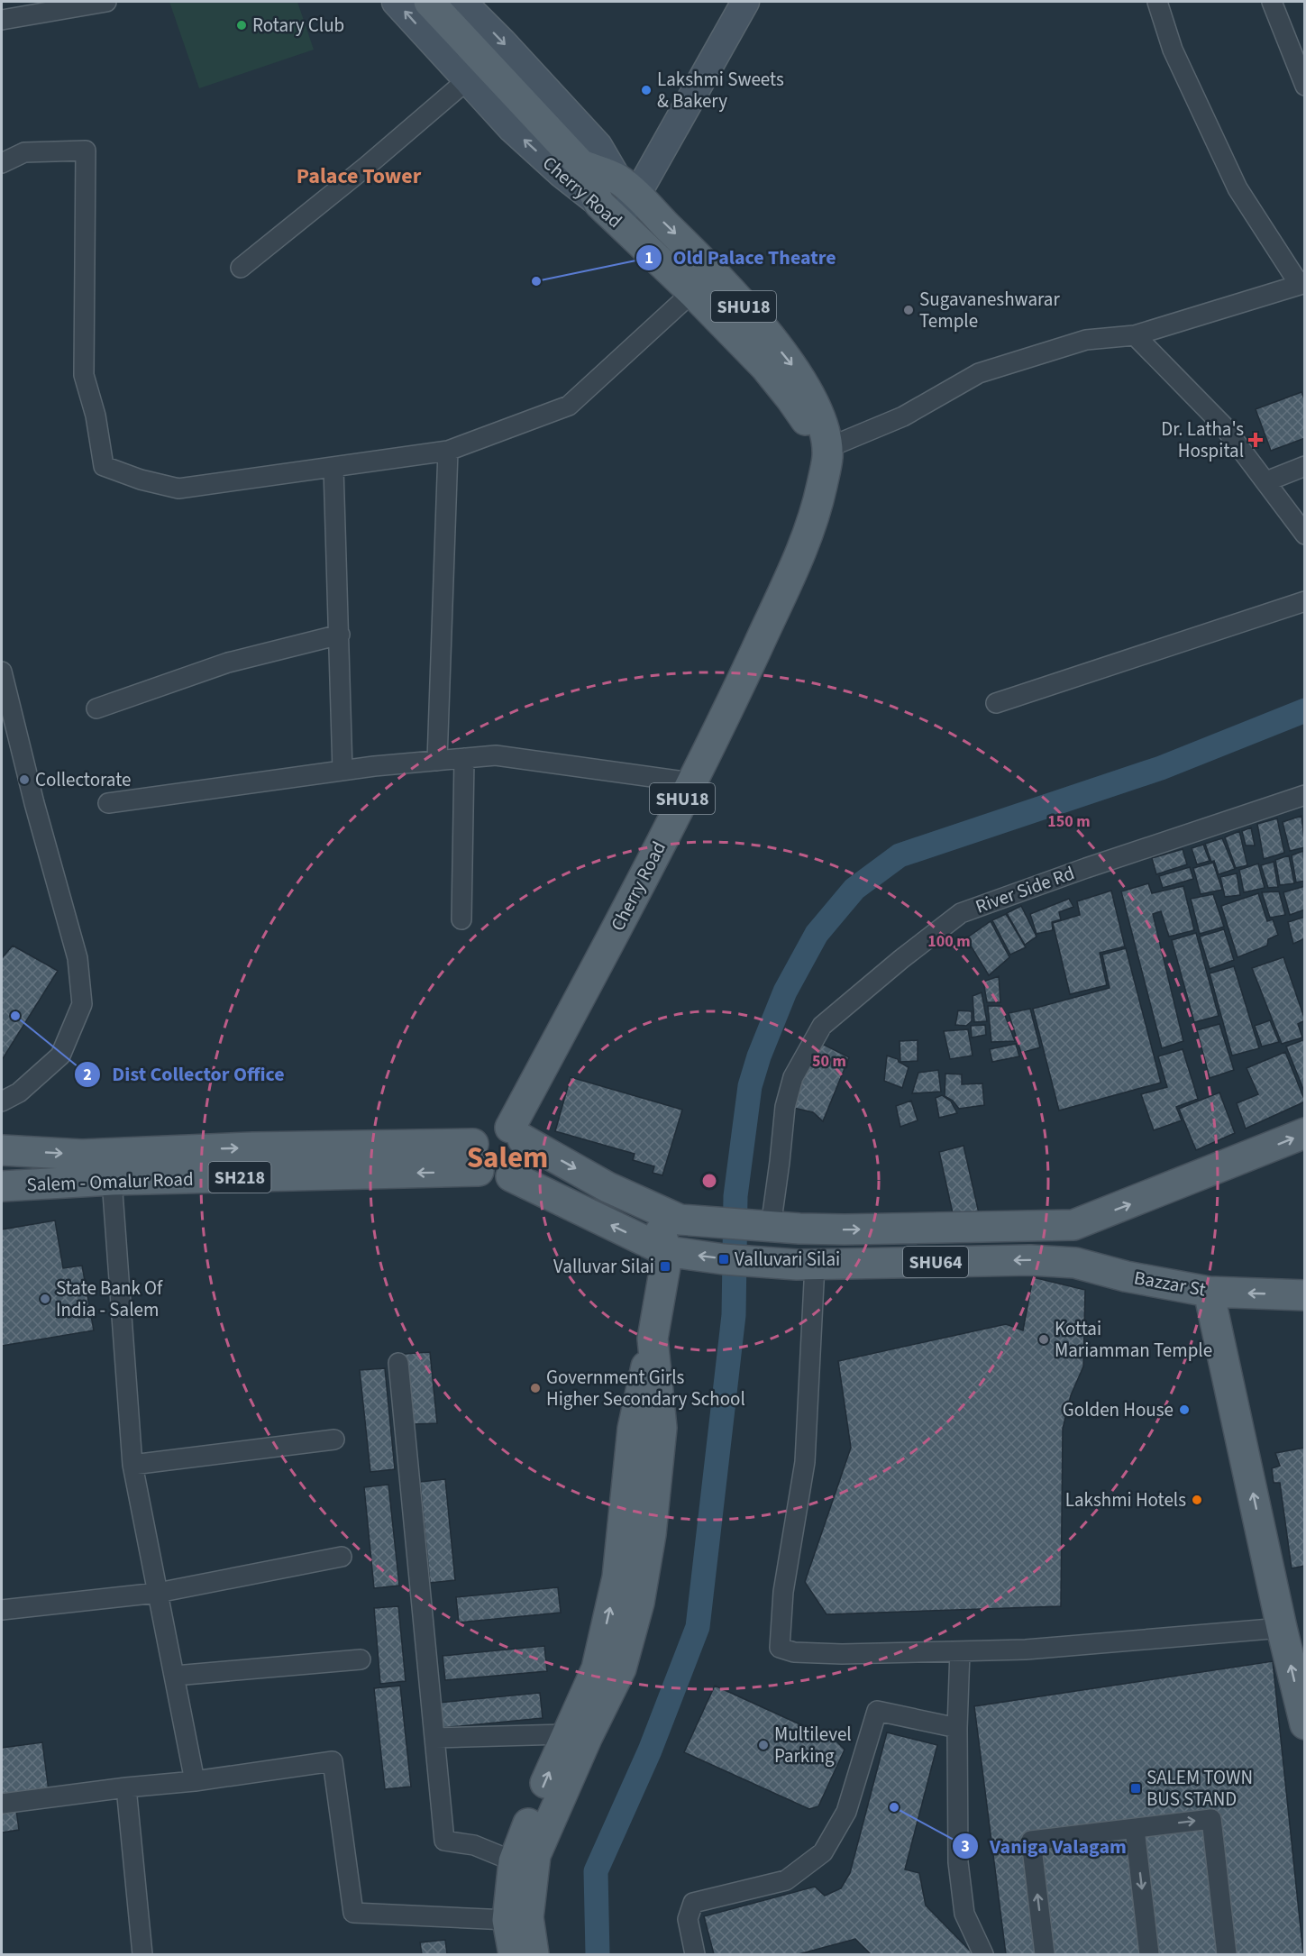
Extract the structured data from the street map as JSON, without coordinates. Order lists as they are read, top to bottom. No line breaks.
{"streets":{"main road":["Cherry Road","SHU18","SH218","Salem - Omalur Road","SHU64","Bazzar St"],"street":["River Side Rd"]},"crossings":[["Cherry Road","Salem - Omalur Road"],["SHU64","Bazzar St"]],"districts":["Palace Tower","Salem"],"places":{"other":["Rotary Club","Lakshmi Sweets & Bakery","Old Palace Theatre","Sugavaneshwarar Temple","Collectorate","Dist Collector Office","State Bank Of India - Salem","Kottai Mariamman Temple","Government Girls Higher Secondary School","Golden House","Lakshmi Hotels","Multilevel Parking","Vaniga Valagam"],"health":["Dr. Latha's Hospital"],"transit":["Valluvari Silai","Valluvar Silai","SALEM TOWN BUS STAND"]},"rings":["150 m","100 m","50 m"]}
